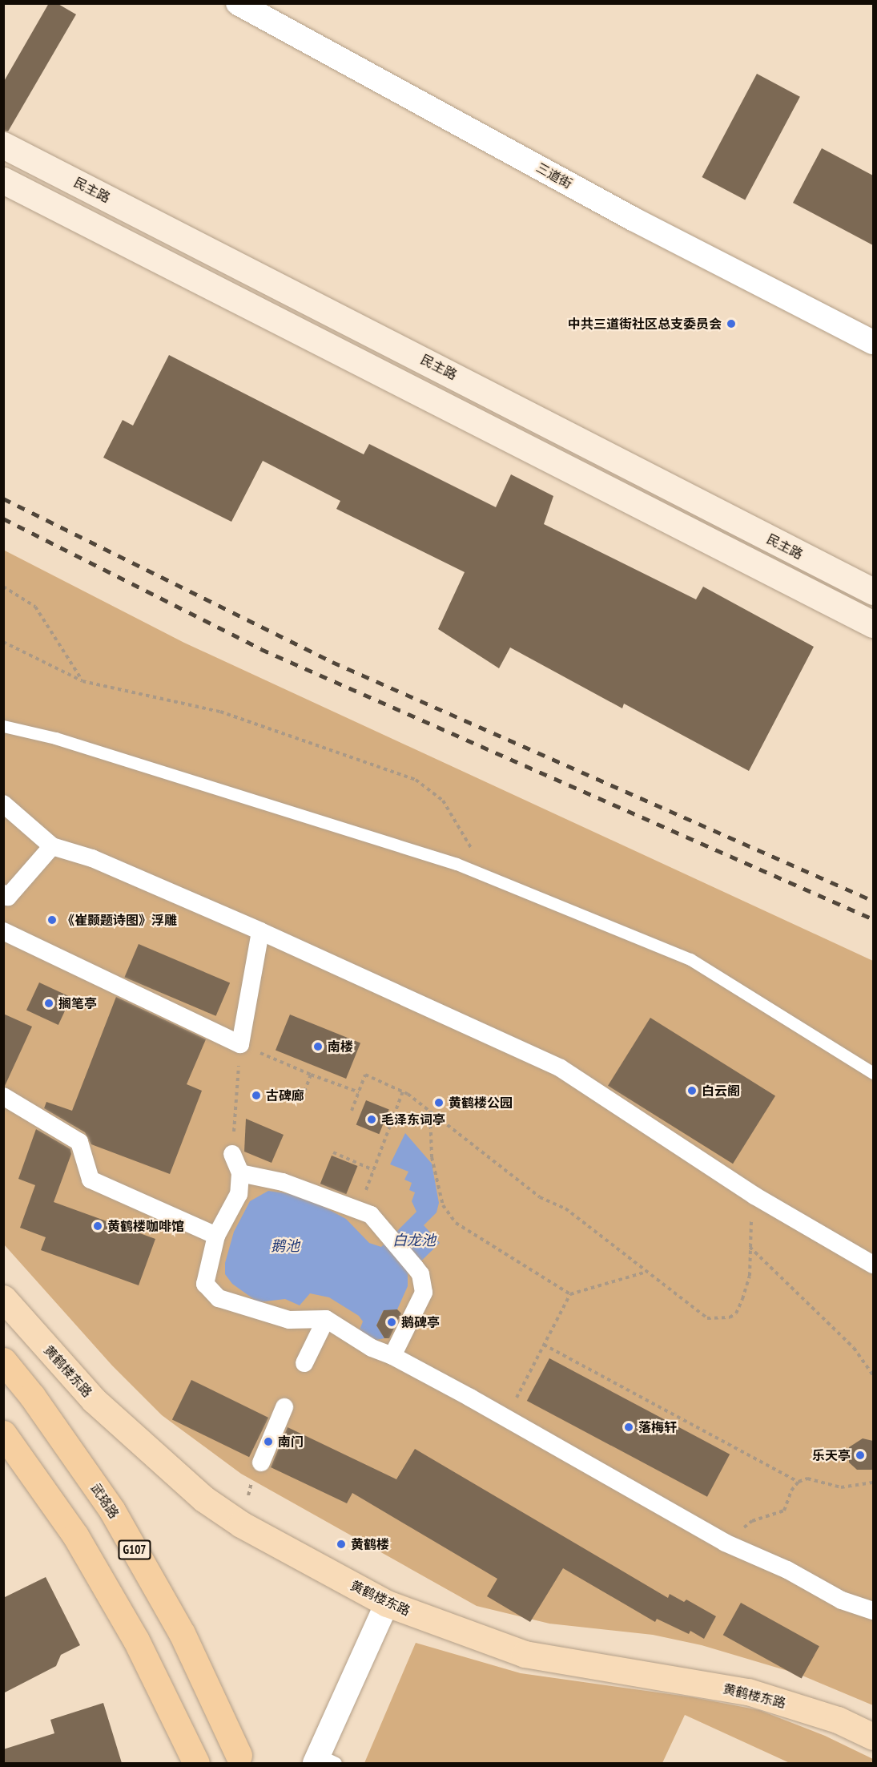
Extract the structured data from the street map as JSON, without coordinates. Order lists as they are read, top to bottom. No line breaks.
{"streets":{"highway":["武珞路","G107"],"main road":["民主路","黄鹤楼东路"],"street":["三道街"]},"water":["白龙池","鹅池"],"places":["中共三道街社区总支委员会","《崔颢题诗图》浮雕","搁笔亭","南楼","白云阁","古碑廊","黄鹤楼公园","毛泽东词亭","黄鹤楼咖啡馆","鹅碑亭","落梅轩","南门","乐天亭","黄鹤楼"]}
